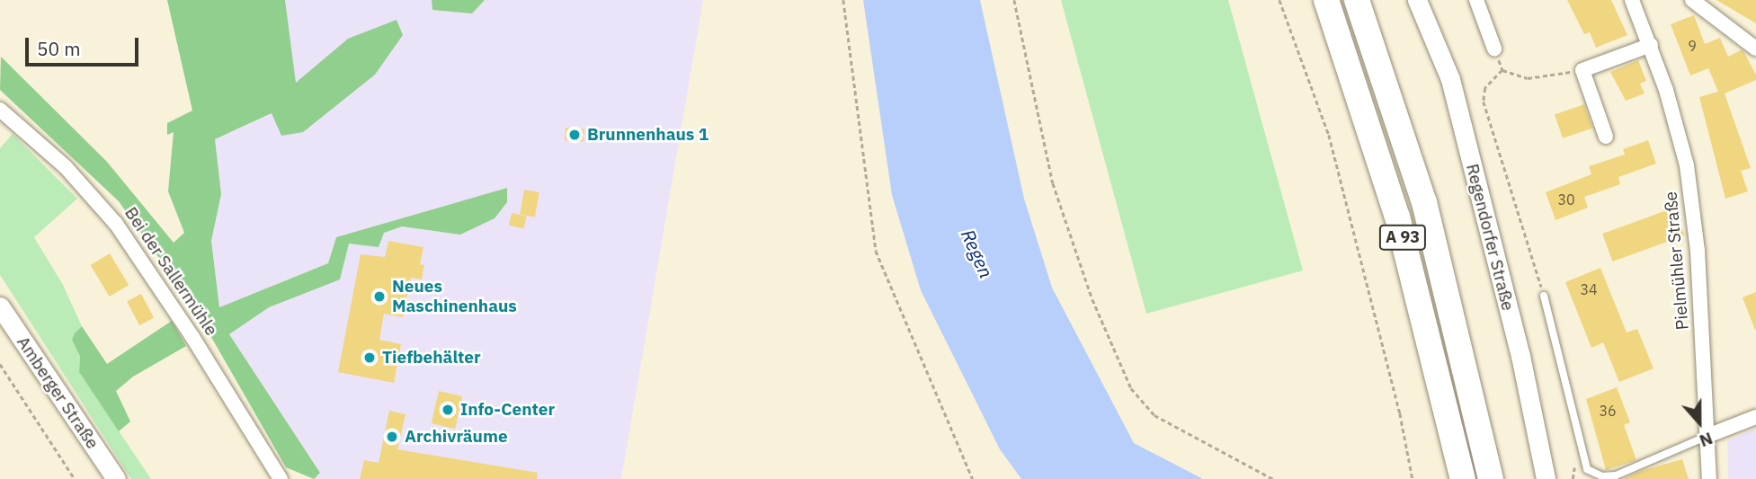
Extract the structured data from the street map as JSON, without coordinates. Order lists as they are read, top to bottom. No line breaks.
{"streets":{"highway":["A 93"],"street":["Regendorfer Straße","Pielmühler Straße","Bei der Sallermühle","Amberger Straße"]},"water":["Regen"],"places":["Brunnenhaus 1","Neues Maschinenhaus","Tiefbehälter","Info-Center","Archivräume"],"house_numbers":["9","30","34","36"],"scale_bar":"50 m","north":"bottom"}
